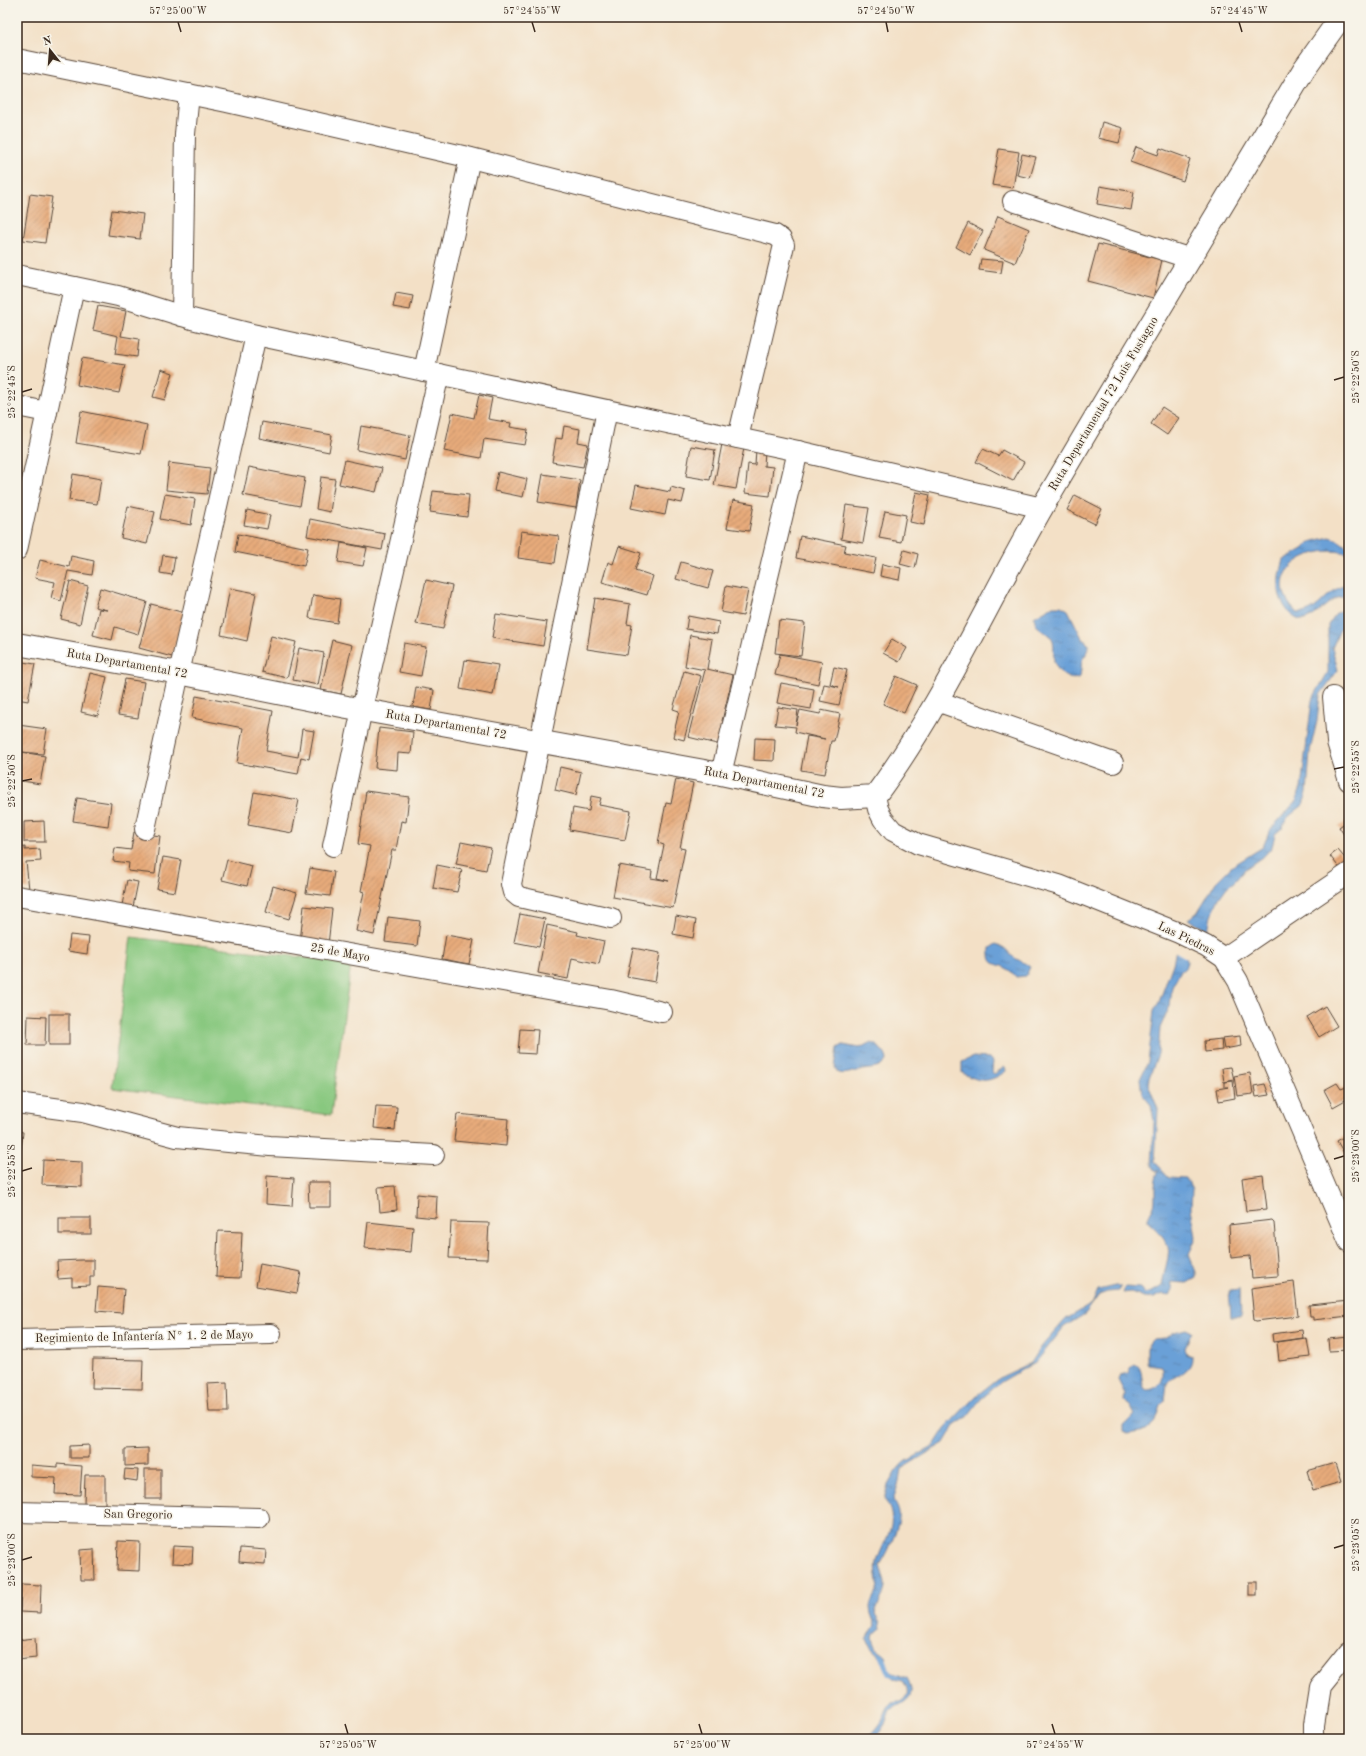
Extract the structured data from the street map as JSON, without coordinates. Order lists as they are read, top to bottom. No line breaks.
{"streets":{"main road":["Ruta Departamental 72 Luis Fustagno","Ruta Departamental 72"],"street":["Las Piedras","25 de Mayo","Regimiento de Infantería N° 1. 2 de Mayo","San Gregorio"]},"crossings":[["Ruta Departamental 72 Luis Fustagno","Ruta Departamental 72"],["Ruta Departamental 72 Luis Fustagno","Las Piedras"],["Ruta Departamental 72","Las Piedras"]],"north":"top","coordinates":["57°25'00\"W","57°24'55\"W","57°24'50\"W","57°24'45\"W","25°22'50\"S","25°22'45\"S","25°22'55\"S","25°23'00\"S","25°23'05\"S","57°25'05\"W"]}
